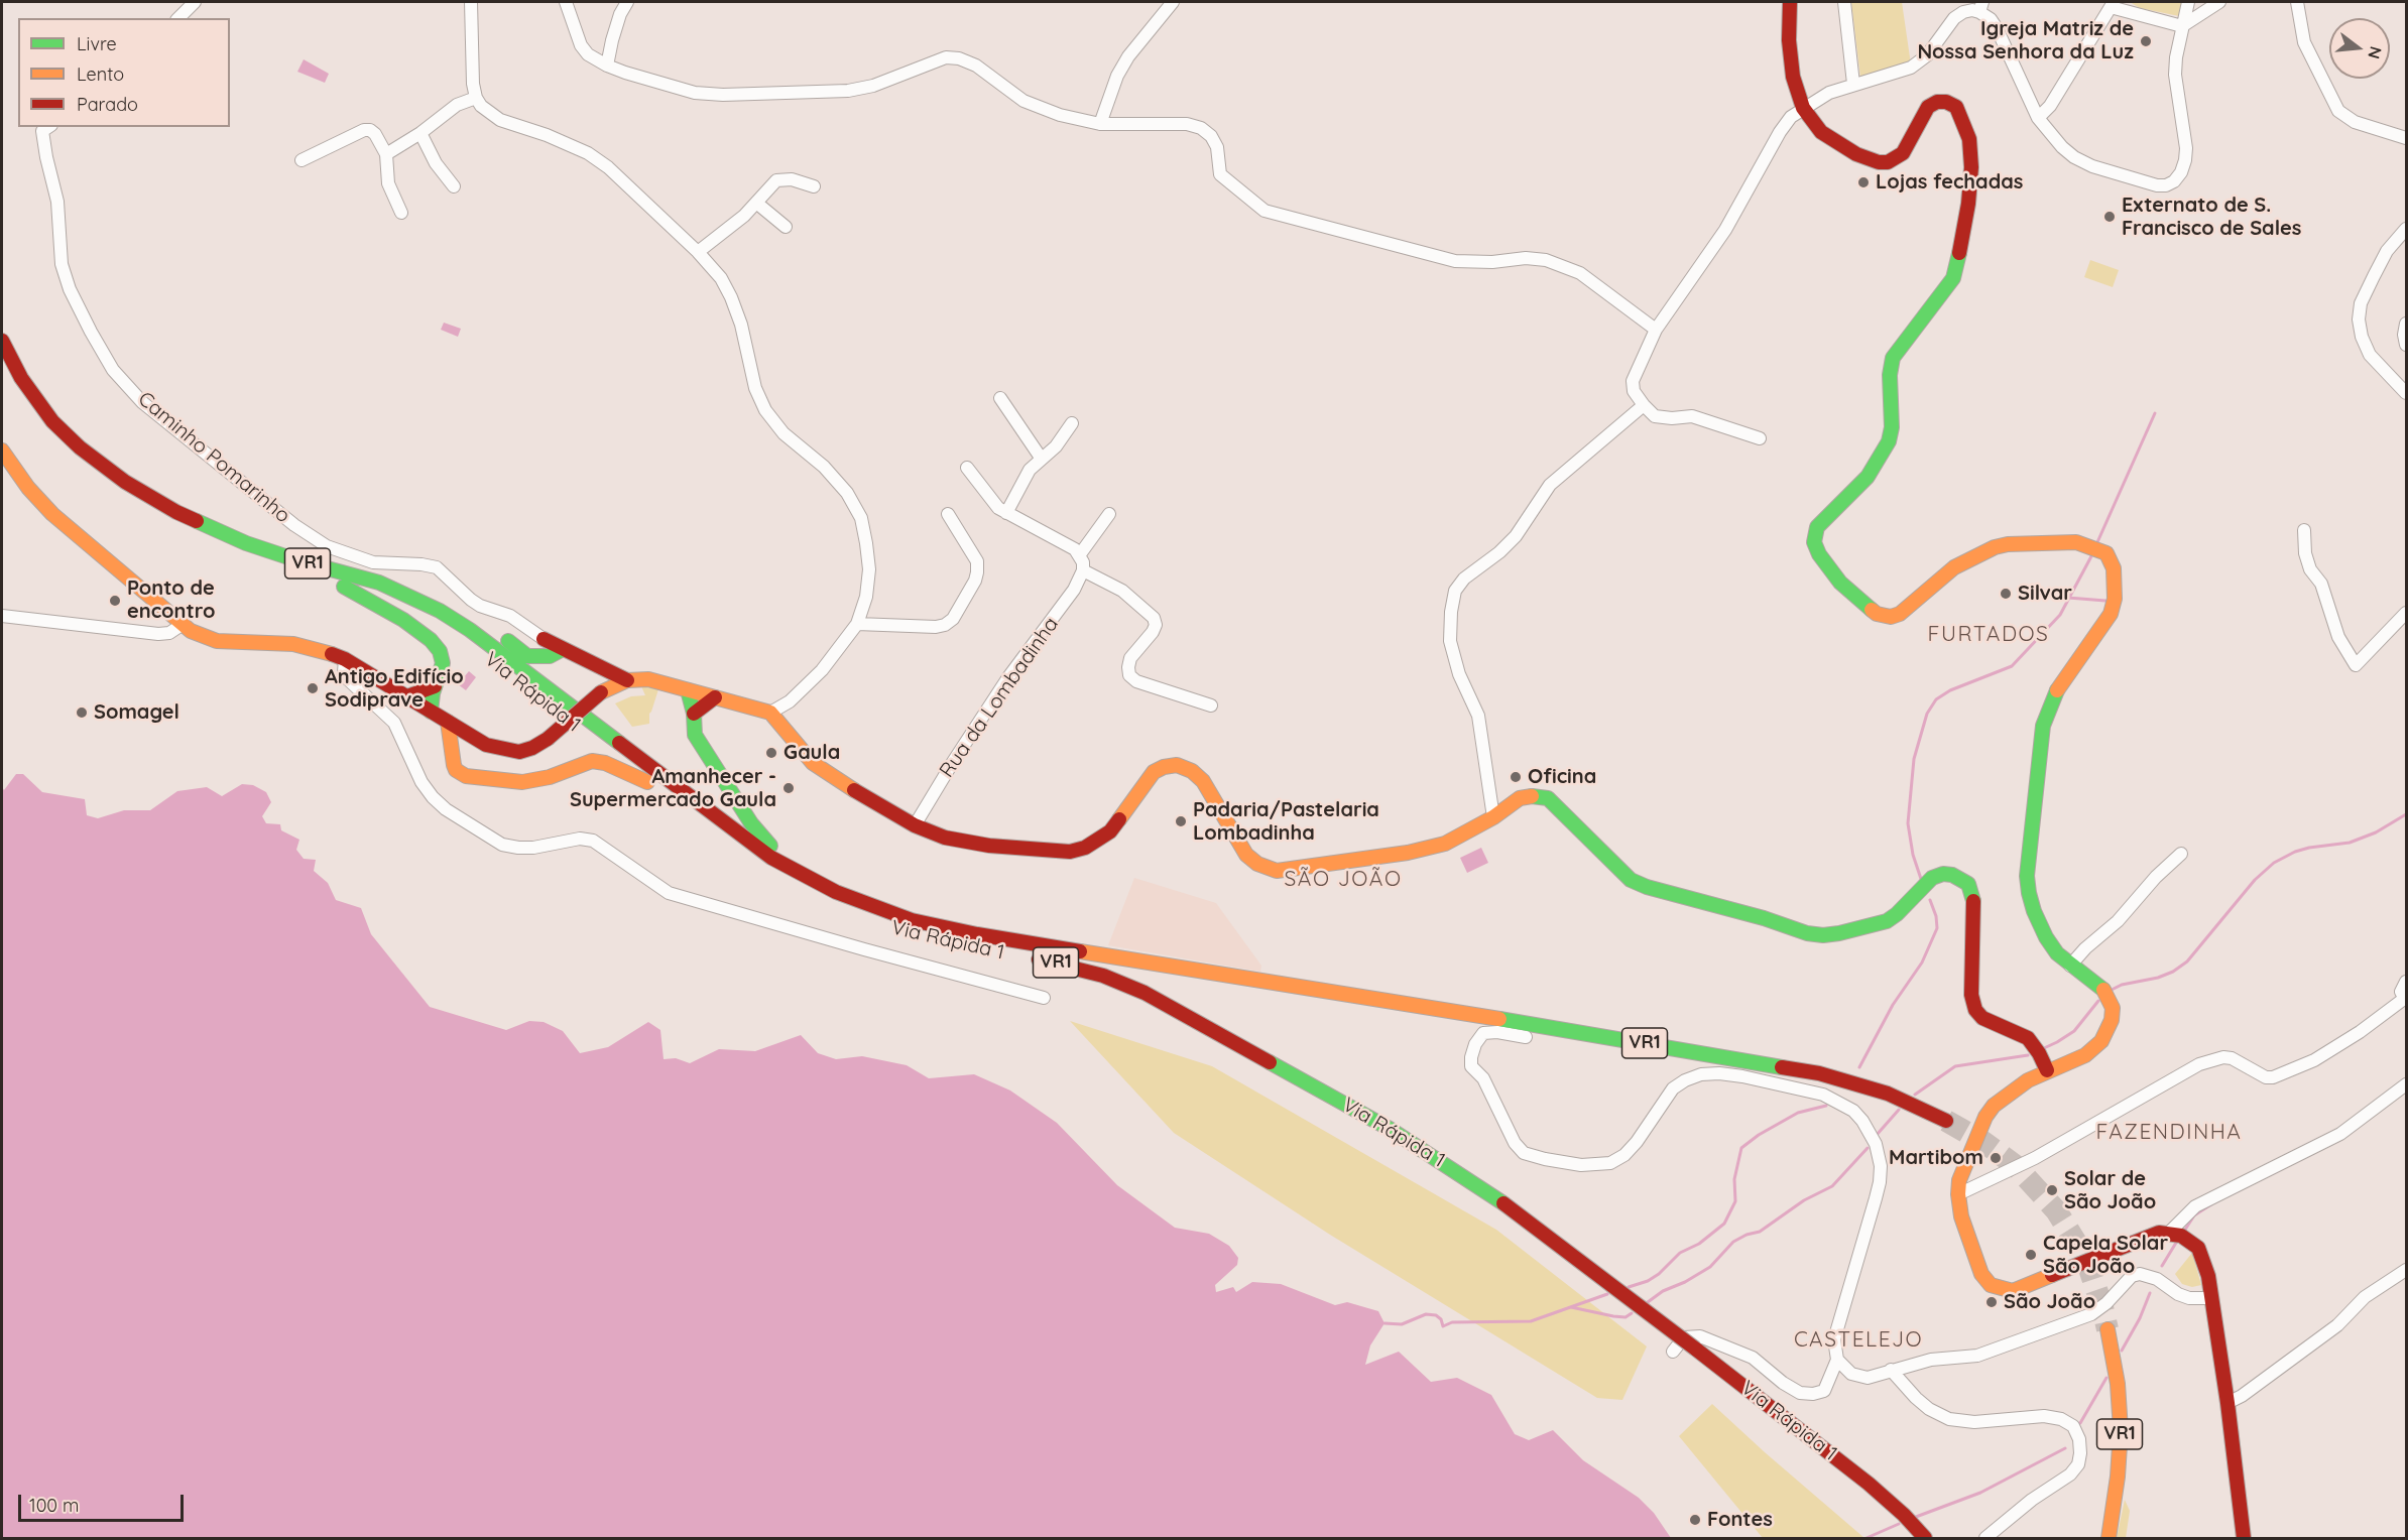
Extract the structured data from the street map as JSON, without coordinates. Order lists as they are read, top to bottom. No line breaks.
{"streets":{"main road":["VR1","Via Rápida 1"],"street":["Caminho Pomarinho","Rua da Lombadinha"]},"districts":["FURTADOS","SÃO JOÃO","FAZENDINHA","CASTELEJO"],"places":["Igreja Matriz de Nossa Senhora da Luz","Lojas fechadas","Externato de S. Francisco de Sales","Silvar","Ponto de encontro","Antigo Edifício Sodiprave","Somagel","Gaula","Oficina","Amanhecer - Supermercado Gaula","Padaria/Pastelaria Lombadinha","Martibom","Solar de São João","Capela Solar São João","São João","Fontes"],"legend":["Livre","Lento","Parado"],"scale_bar":"100 m","north":"right"}
